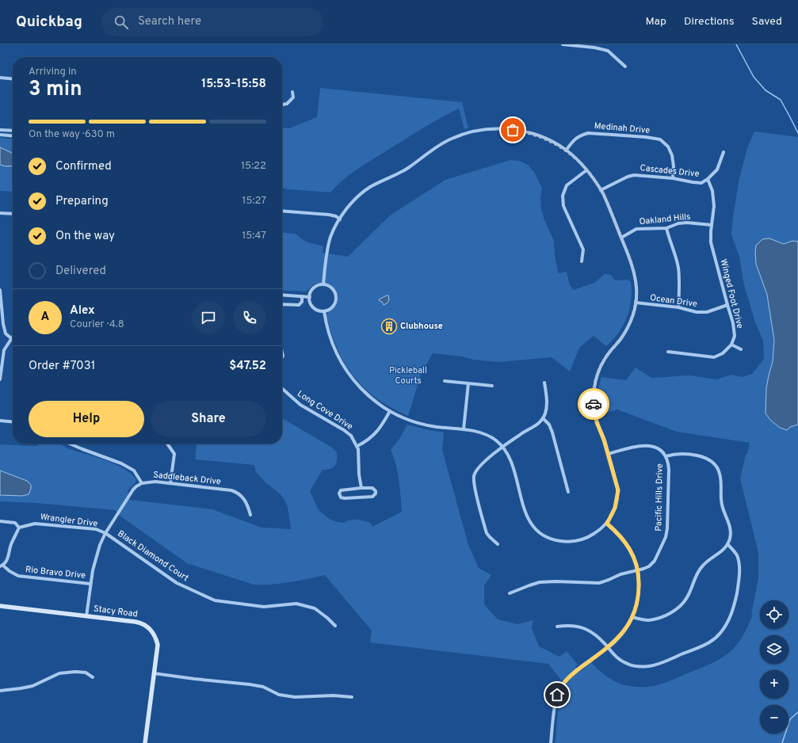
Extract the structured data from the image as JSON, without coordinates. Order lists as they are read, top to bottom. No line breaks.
{"streets":{"main road":["Stacy Road"],"street":["Medinah Drive","Cascades Drive","Oakland Hills","Winged Foot Drive","Ocean Drive","Long Cove Drive","Saddleback Drive","Pacific Hills Drive","Wrangler Drive","Black Diamond Court","Rio Bravo Drive"]},"crossings":[["Medinah Drive","Cascades Drive"],["Cascades Drive","Winged Foot Drive"],["Oakland Hills","Winged Foot Drive"],["Winged Foot Drive","Ocean Drive"],["Saddleback Drive","Wrangler Drive"],["Saddleback Drive","Black Diamond Court"],["Saddleback Drive","Rio Bravo Drive"],["Saddleback Drive","Stacy Road"],["Wrangler Drive","Black Diamond Court"]],"parks":["Pickleball Courts"],"places":{"building":["Clubhouse"]},"page":{"header":"Quickbag","search":"Search here","nav":["Map","Directions","Saved"],"heading":["3 min","Arriving in","15:53–15:58"],"panel":["Alex","Courier · 4.8","Order #7031","$47.52"],"bar":"On the way · 630 m","list":[["Confirmed","15:22"],["Preparing","15:27"],["On the way","15:47"],"Delivered"],"round":"A","buttons":["Help","Share"],"map_buttons":["+","−"]}}
